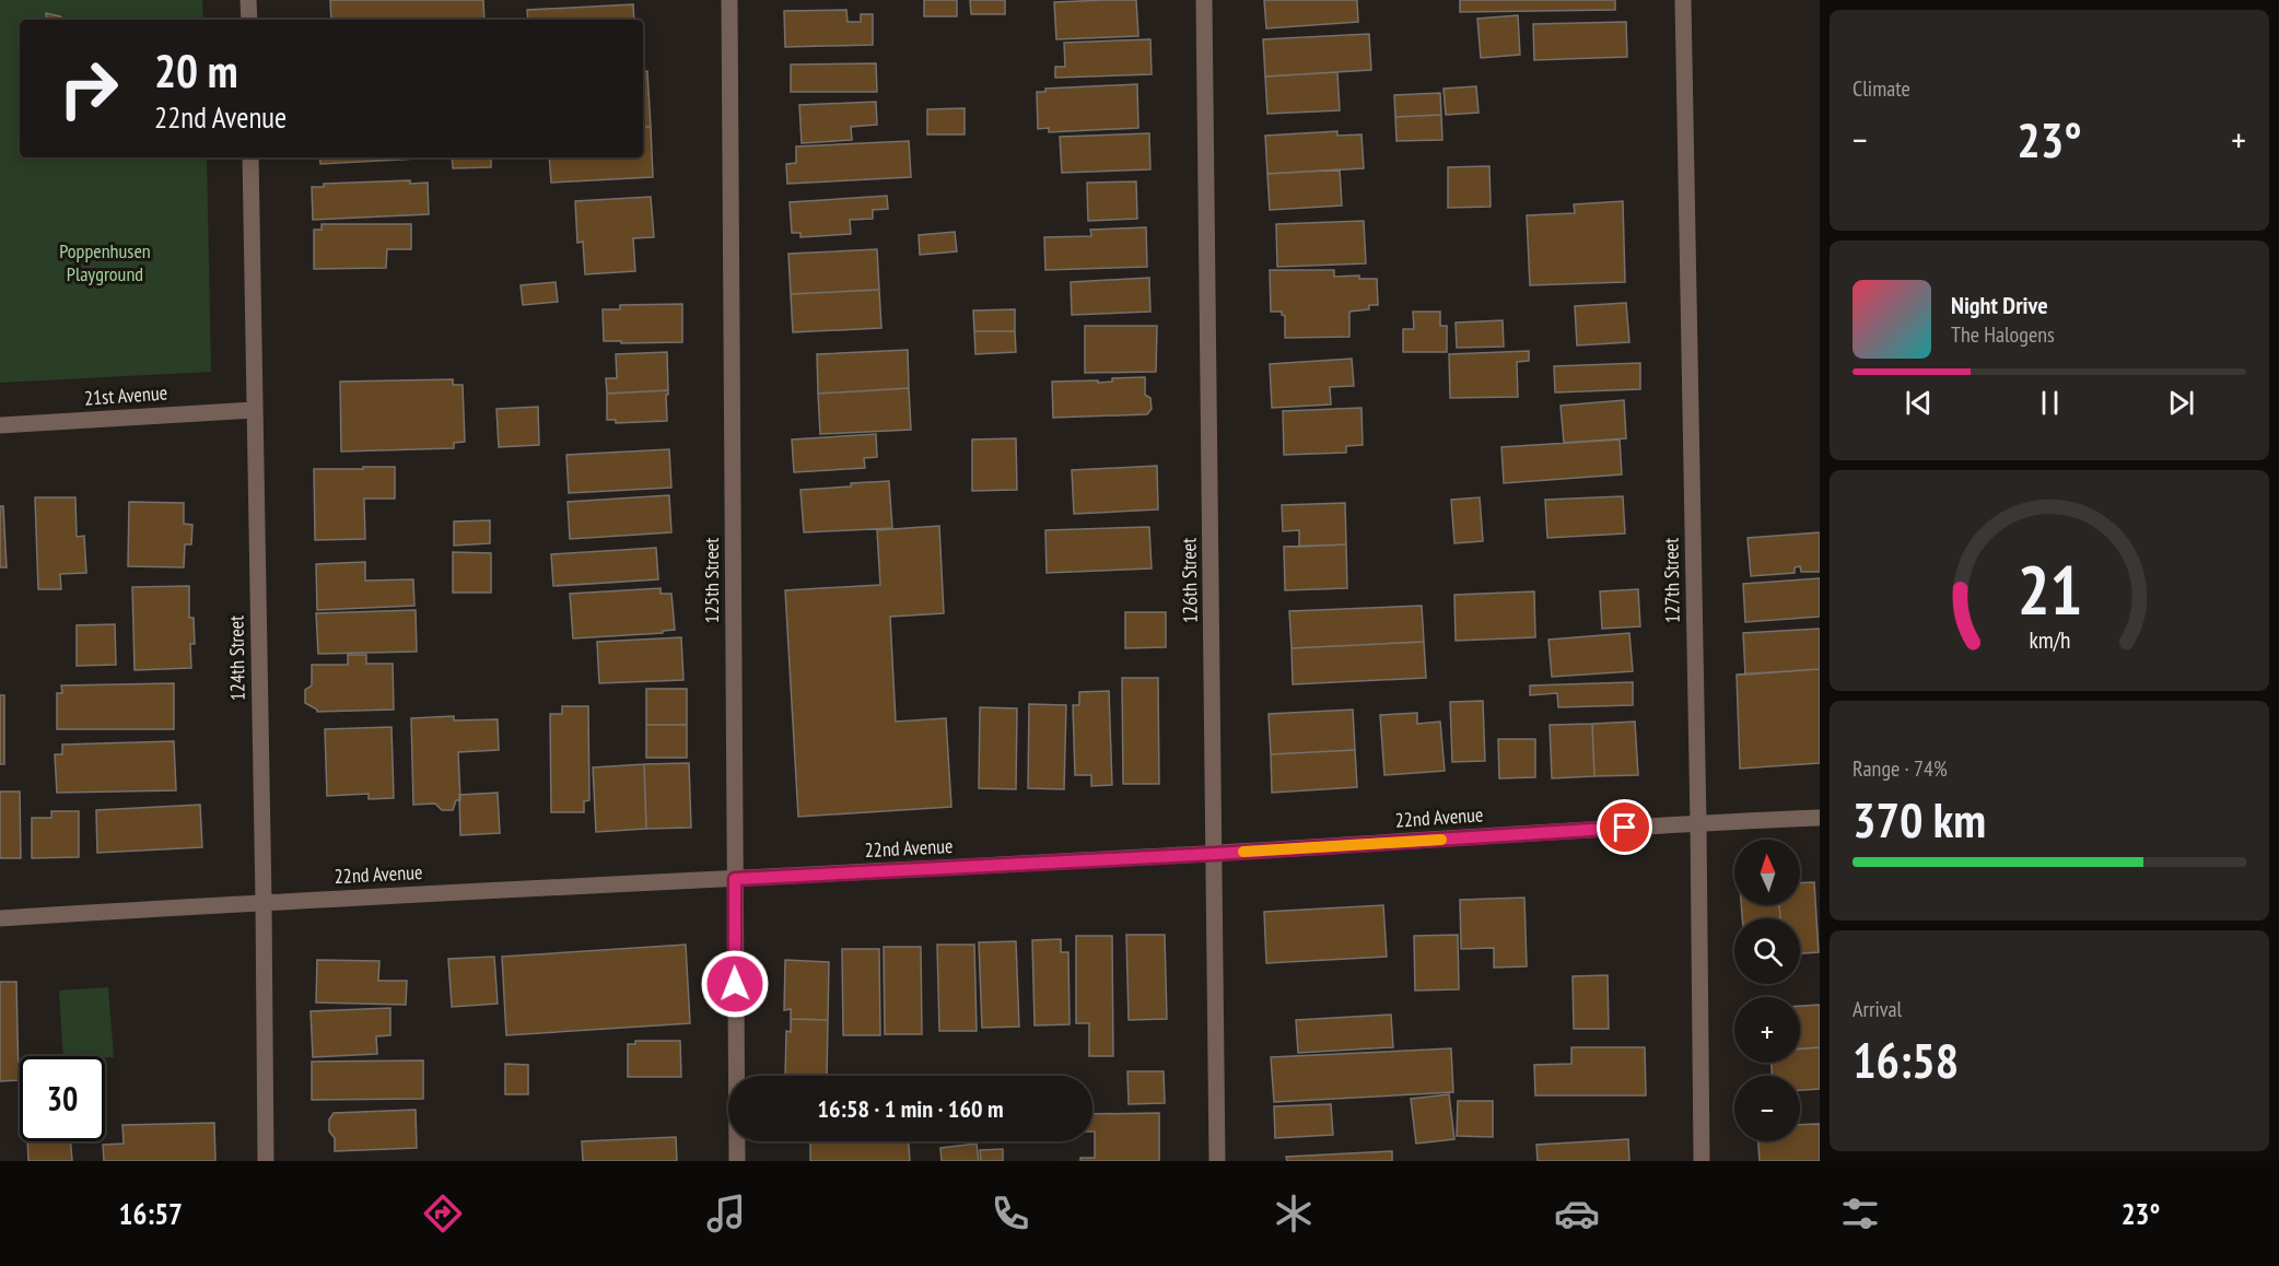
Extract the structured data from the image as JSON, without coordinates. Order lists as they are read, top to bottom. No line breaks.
{"streets":{"street":["21st Avenue","125th Street","126th Street","127th Street","124th Street","22nd Avenue"]},"crossings":[["21st Avenue","124th Street"],["125th Street","22nd Avenue"],["126th Street","22nd Avenue"],["127th Street","22nd Avenue"],["124th Street","22nd Avenue"]],"parks":["Poppenhusen Playground"],"north":"top","page":{"tile":["Climate",["Range · 74%","370 km"],["Arrival","16:58"]],"turn":["20 m","22nd Avenue"],"heat":["−","23°","+"],"song":["Night Drive","The Halogens"],"map_buttons":["+","−"],"limit":"30","trip":"16:58 · 1 min · 160 m","tabs":["16:57","23°"],"gauge":["21","km/h"]}}
